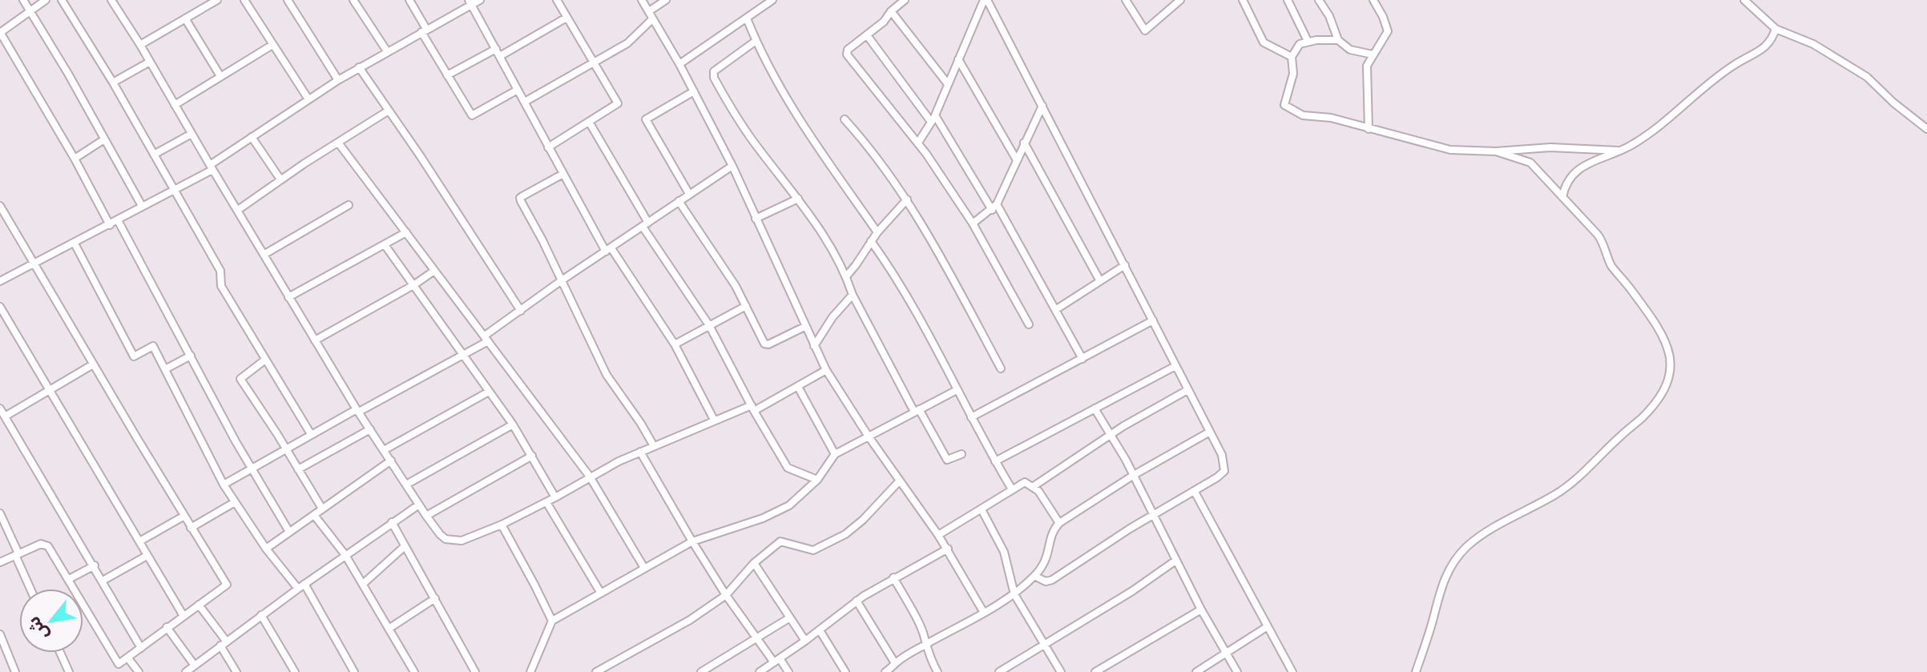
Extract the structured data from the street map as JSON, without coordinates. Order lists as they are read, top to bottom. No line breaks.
{"north":"bottom left"}
